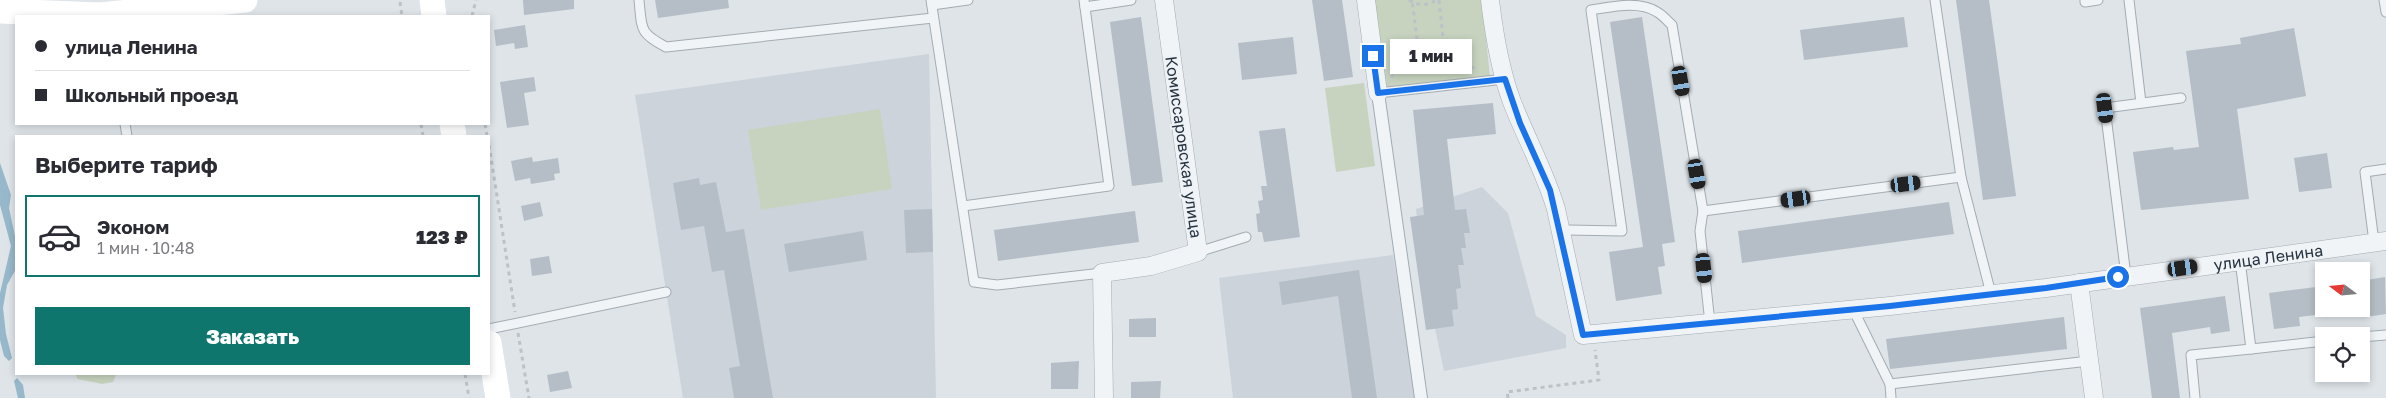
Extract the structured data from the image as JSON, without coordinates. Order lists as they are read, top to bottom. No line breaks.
{"streets":{"street":["Комиссаровская улица","улица Ленина"]},"north":"left","page":{"banner":["улица Ленина","Школьный проезд"],"bubble":"1 мин","heading":"Выберите тариф","list":[{"name":"Эконом","note":"1 мин · 10:48","value":"123 ₽"}],"buttons":"Заказать"}}
